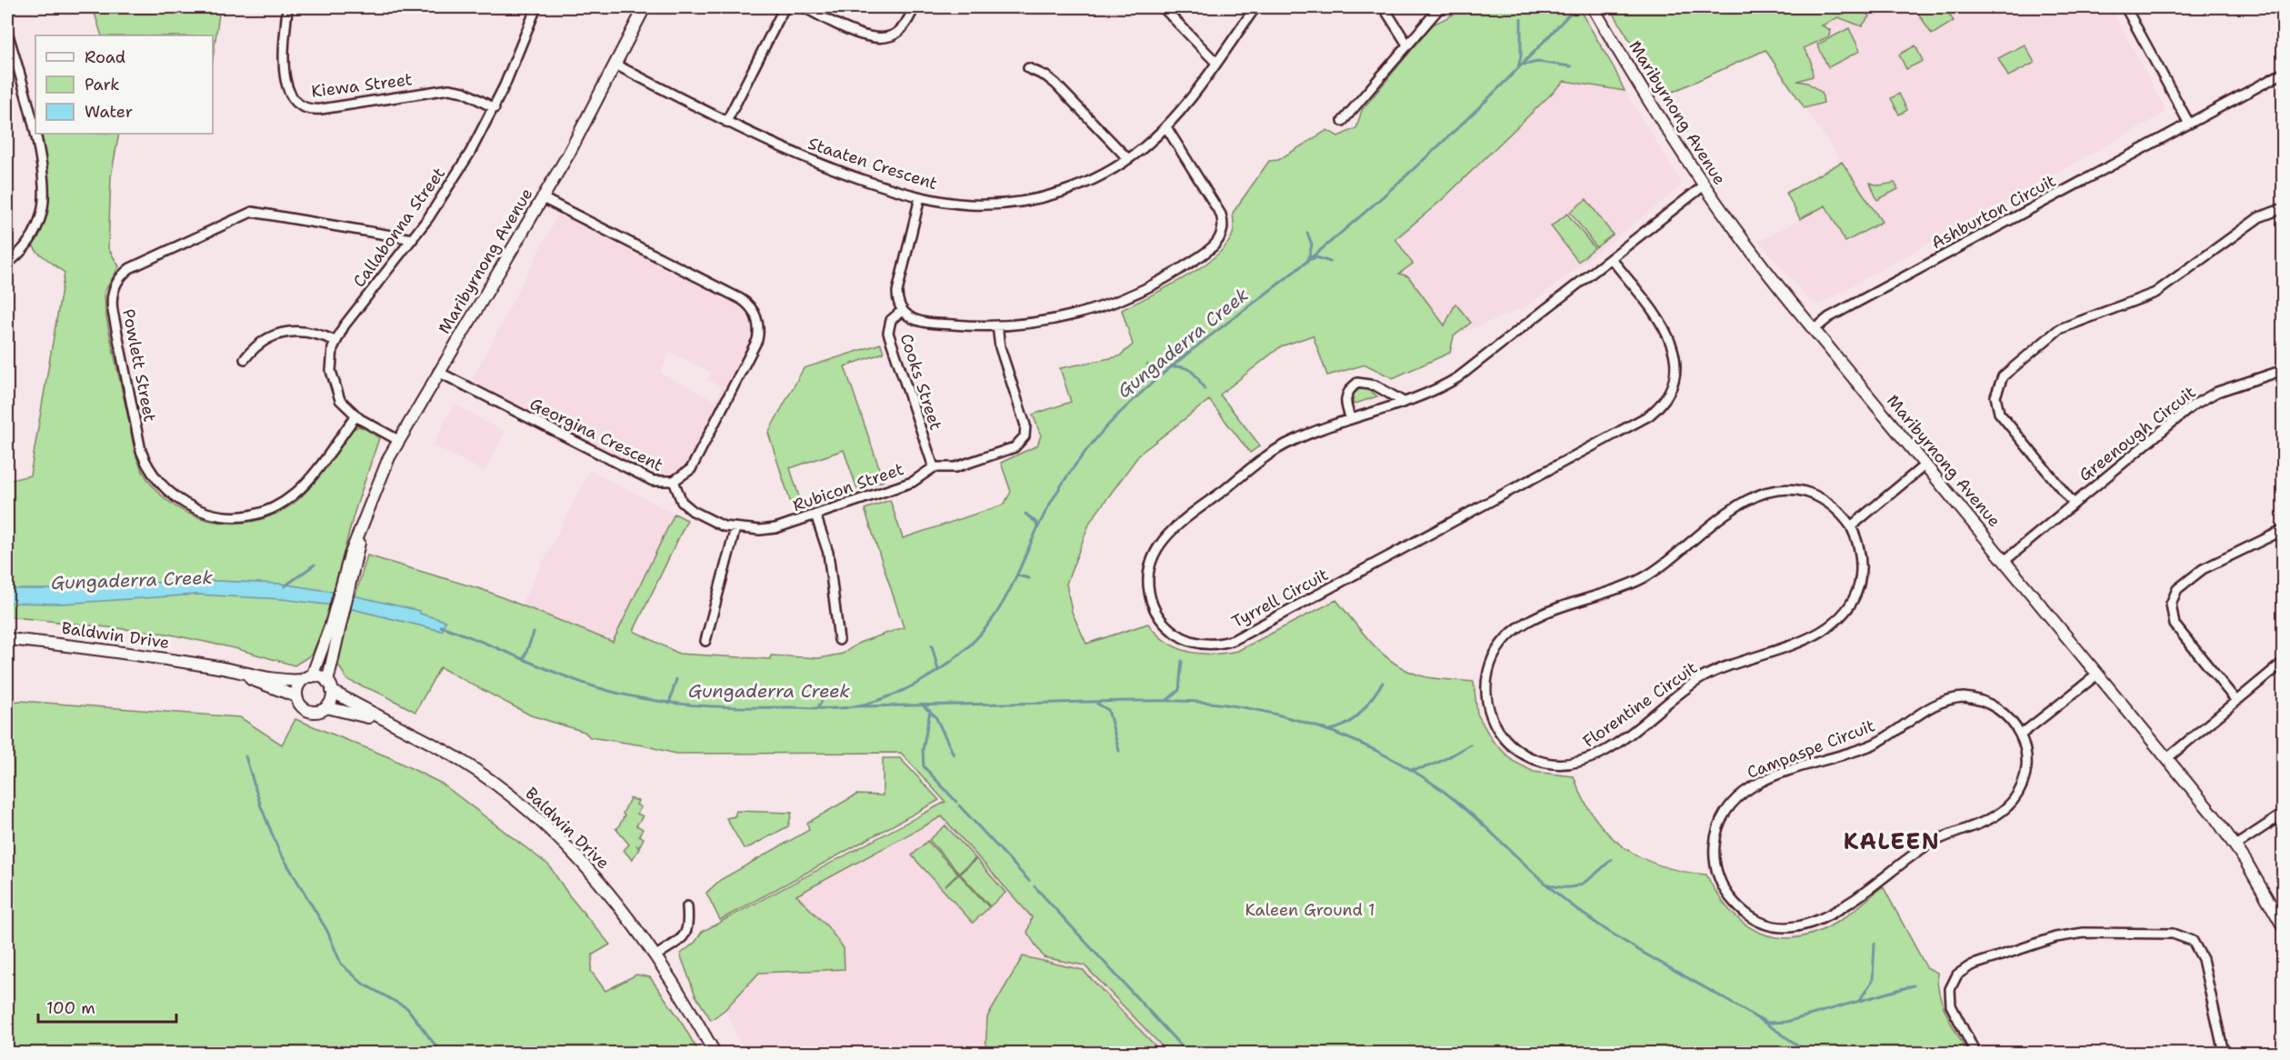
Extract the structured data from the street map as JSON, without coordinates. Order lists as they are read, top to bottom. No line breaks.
{"streets":{"street":["Kiewa Street","Maribyrnong Avenue","Staaten Crescent","Ashburton Circuit","Callabonna Street","Powlett Street","Cooks Street","Greenough Circuit","Georgina Crescent","Rubicon Street","Tyrrell Circuit","Baldwin Drive","Florentine Circuit","Campaspe Circuit"]},"crossings":[["Kiewa Street","Callabonna Street"],["Maribyrnong Avenue","Staaten Crescent"],["Maribyrnong Avenue","Ashburton Circuit"],["Maribyrnong Avenue","Callabonna Street"],["Maribyrnong Avenue","Greenough Circuit"],["Maribyrnong Avenue","Georgina Crescent"],["Maribyrnong Avenue","Tyrrell Circuit"],["Maribyrnong Avenue","Baldwin Drive"],["Callabonna Street","Powlett Street"],["Cooks Street","Rubicon Street"],["Georgina Crescent","Rubicon Street"]],"districts":["KALEEN"],"water":["Gungaderra Creek"],"parks":["Kaleen Ground 1"],"legend":["Road","Park","Water"],"scale_bar":"100 m"}
